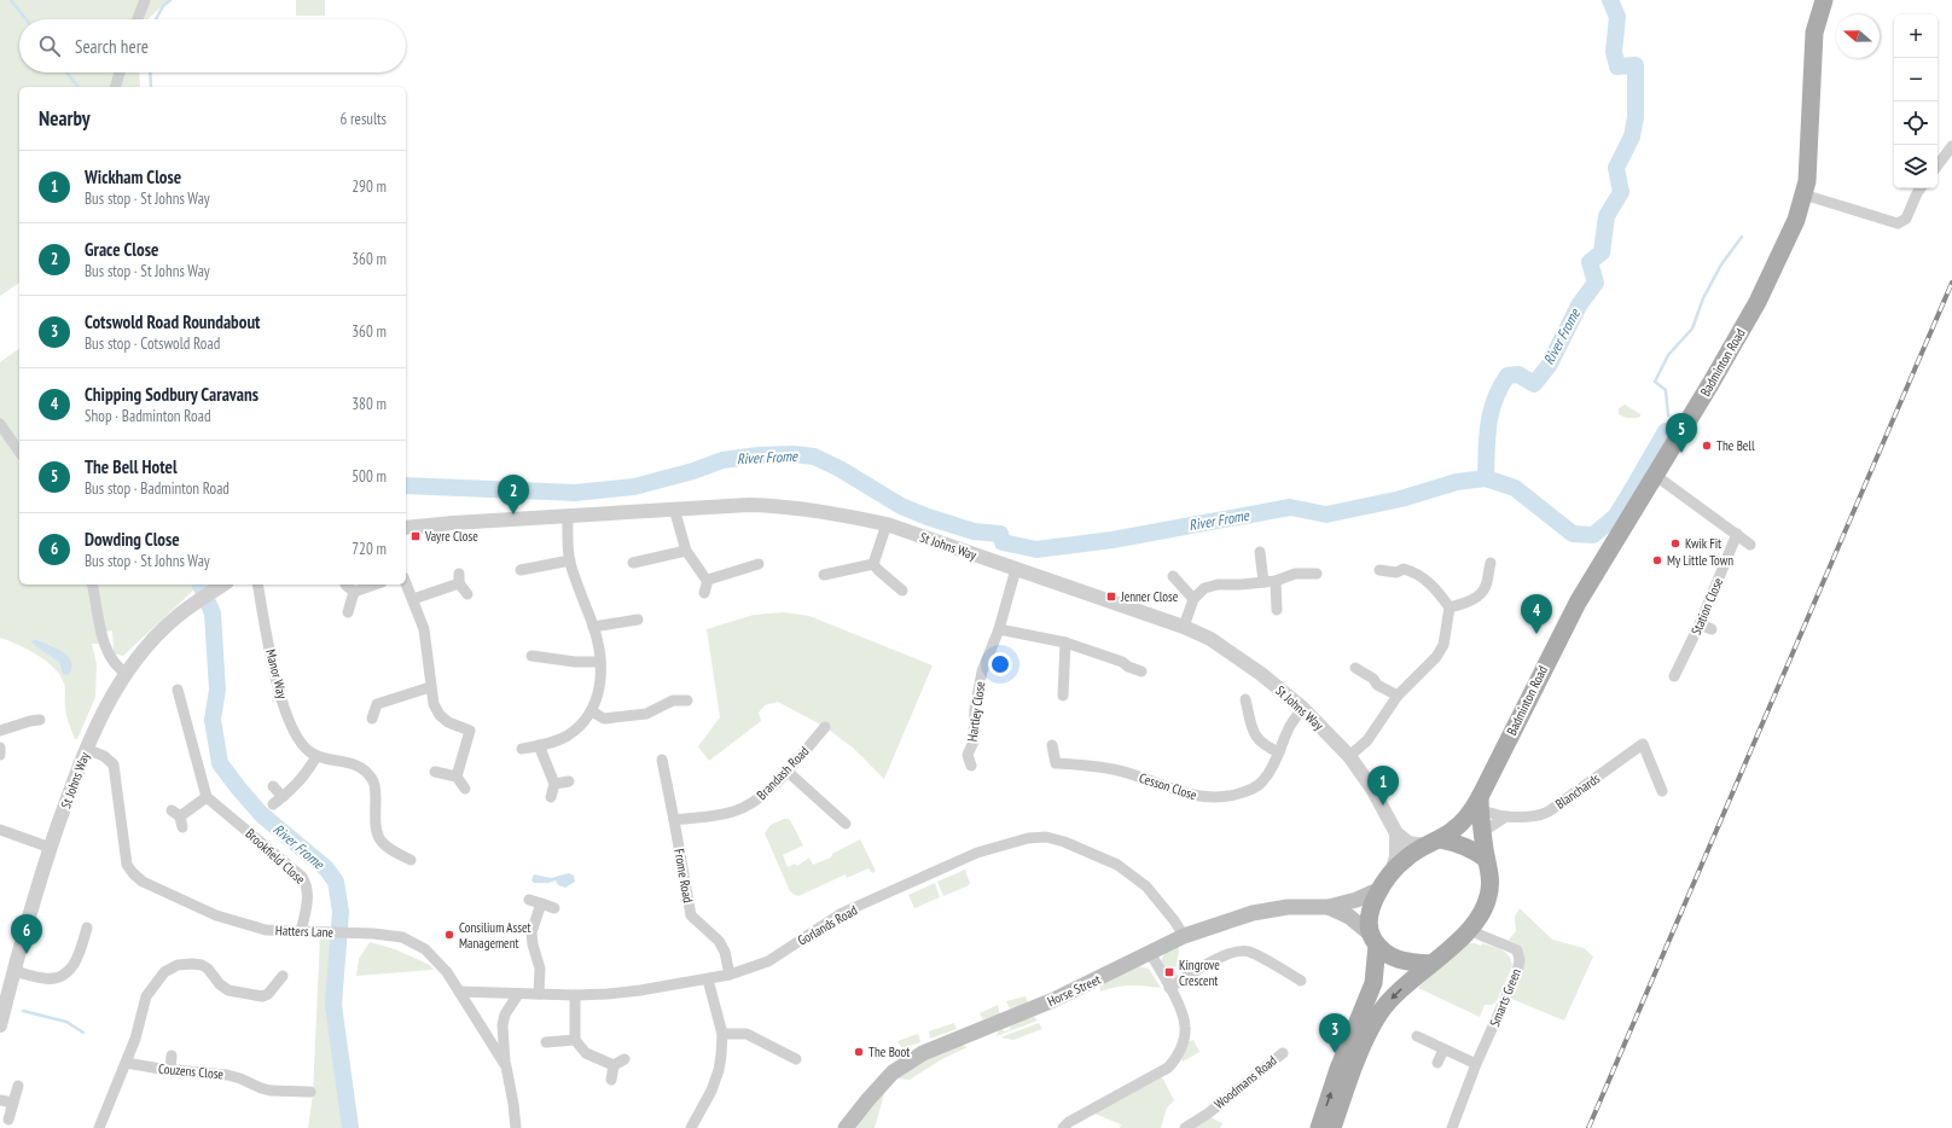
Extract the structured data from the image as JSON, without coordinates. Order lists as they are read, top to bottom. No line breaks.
{"streets":{"main road":["Badminton Road","Horse Street"],"street":["St Johns Way","Station Close","Manor Way","Hartley Close","Brandash Road","Cesson Close","Blanchards","Brookfield Close","Frome Road","Gorlands Road","Hatters Lane","Smarts Green","Couzens Close","Woodmans Road"]},"crossings":[["Badminton Road","St Johns Way"],["Badminton Road","Blanchards"],["Badminton Road","Horse Street"],["Badminton Road","Smarts Green"],["St Johns Way","Hartley Close"],["St Johns Way","Cesson Close"],["St Johns Way","Hatters Lane"],["St Johns Way","Horse Street"],["St Johns Way","Smarts Green"],["Brandash Road","Frome Road"],["Brookfield Close","Hatters Lane"],["Frome Road","Gorlands Road"],["Gorlands Road","Hatters Lane"],["Gorlands Road","Horse Street"],["Horse Street","Smarts Green"]],"water":["River Frome"],"places":{"other":["The Bell","Kwik Fit","My Little Town","Consilium Asset Management","The Boot"],"transit":["Vayre Close","Jenner Close","Kingrove Crescent"]},"north":"left","page":{"map_buttons":["+","−"],"search":"Search here","heading":["Nearby","6 results"],"list":[{"mark":"1","name":"Wickham Close","note":"Bus stop · St Johns Way","value":"290 m"},{"mark":"2","name":"Grace Close","note":"Bus stop · St Johns Way","value":"360 m"},{"mark":"3","name":"Cotswold Road Roundabout","note":"Bus stop · Cotswold Road","value":"360 m"},{"mark":"4","name":"Chipping Sodbury Caravans","note":"Shop · Badminton Road","value":"380 m"},{"mark":"5","name":"The Bell Hotel","note":"Bus stop · Badminton Road","value":"500 m"},{"mark":"6","name":"Dowding Close","note":"Bus stop · St Johns Way","value":"720 m"}],"pins":["5","2","4","1","6","3"]}}
